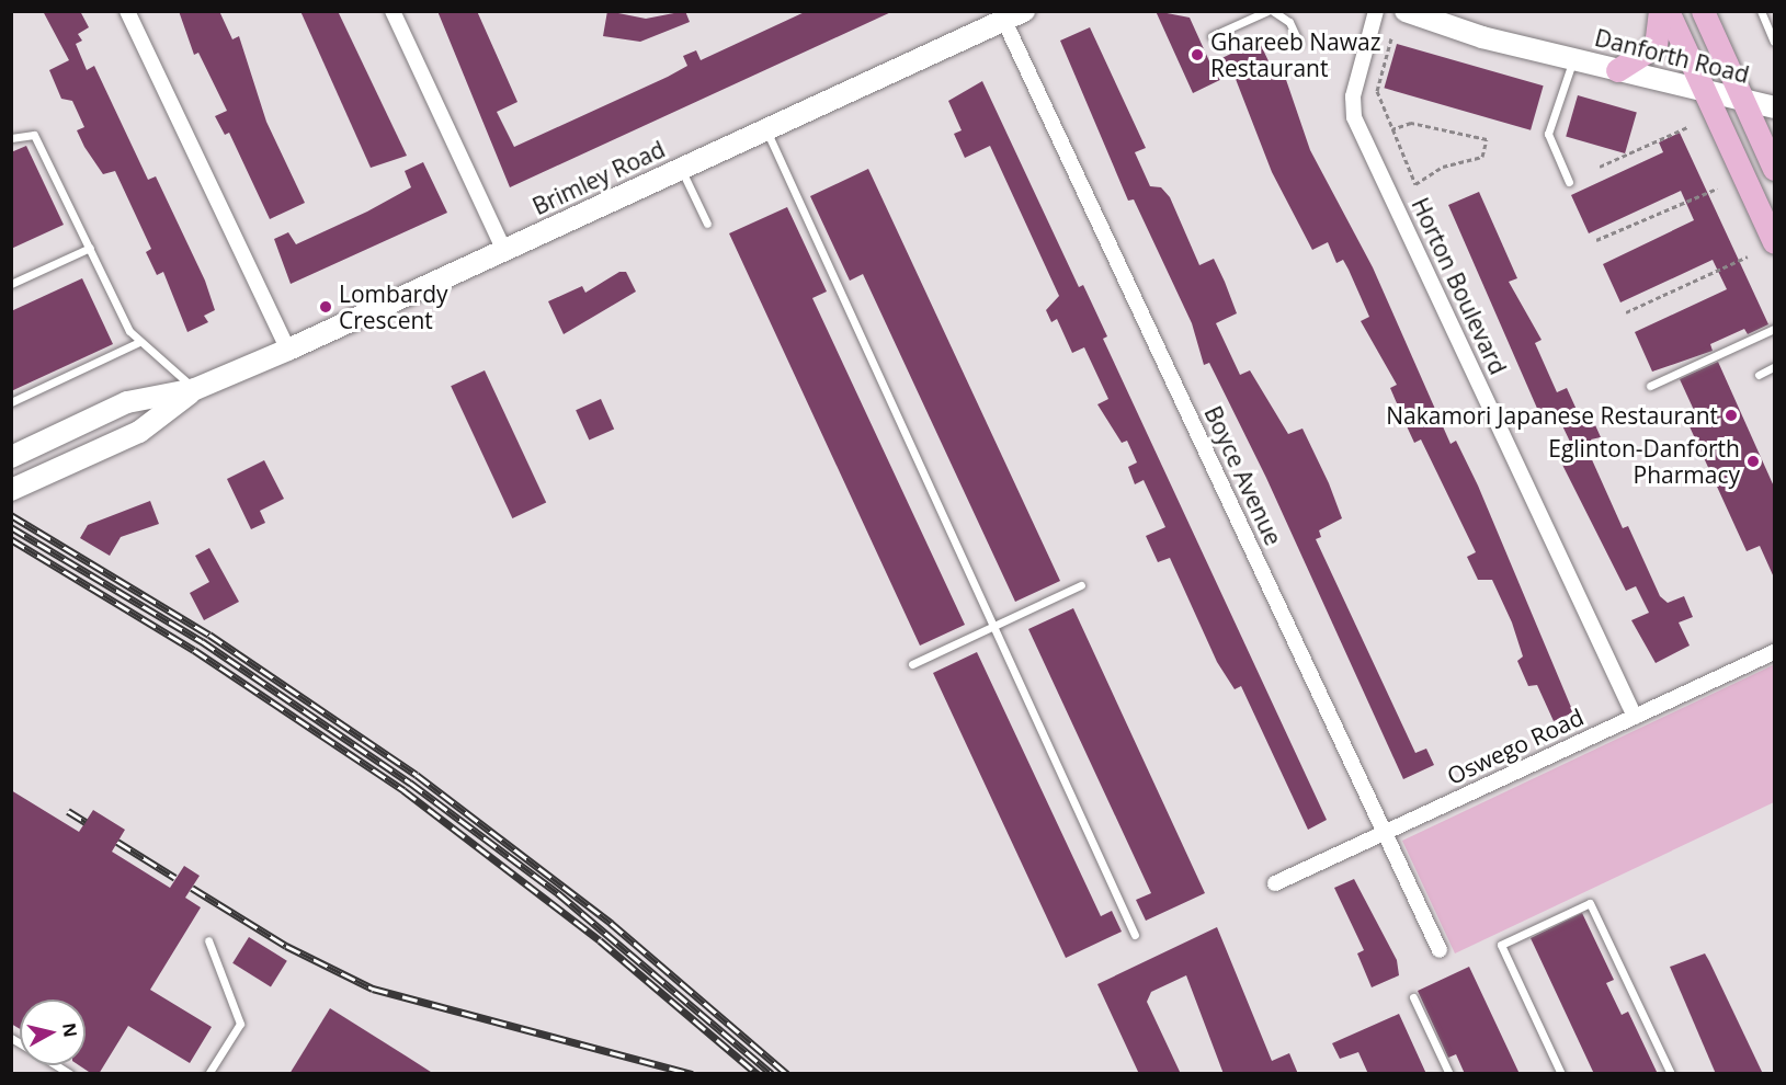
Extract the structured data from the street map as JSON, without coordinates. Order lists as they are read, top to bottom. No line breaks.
{"streets":{"main road":["Danforth Road","Brimley Road"],"street":["Horton Boulevard","Boyce Avenue","Oswego Road"]},"crossings":[["Brimley Road","Boyce Avenue"],["Horton Boulevard","Oswego Road"],["Boyce Avenue","Oswego Road"]],"places":["Ghareeb Nawaz Restaurant","Lombardy Crescent","Nakamori Japanese Restaurant","Eglinton-Danforth Pharmacy"],"north":"right"}
